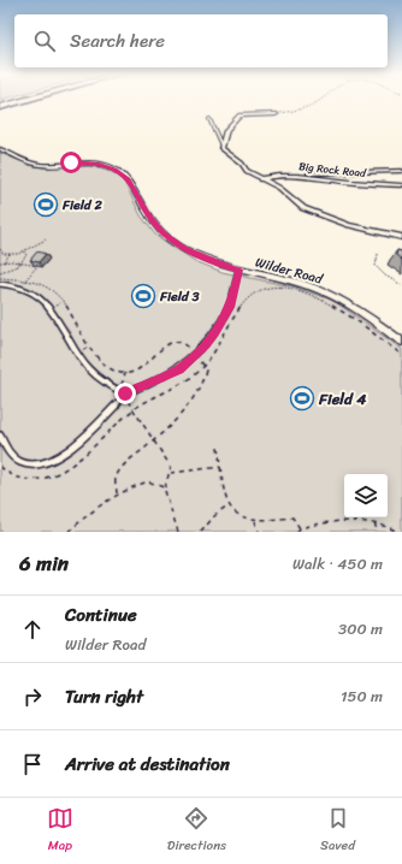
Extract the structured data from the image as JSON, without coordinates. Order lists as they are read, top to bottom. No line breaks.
{"streets":{"street":["Big Rock Road","Wilder Road"]},"places":{"sports":["Field 2","Field 3","Field 4"]},"page":{"search":"Search here","heading":["6 min","Walk · 450 m"],"list":[["Continue","Wilder Road","300 m"],["Turn right","150 m"],"Arrive at destination"],"nav":["Map","Directions","Saved"]}}
